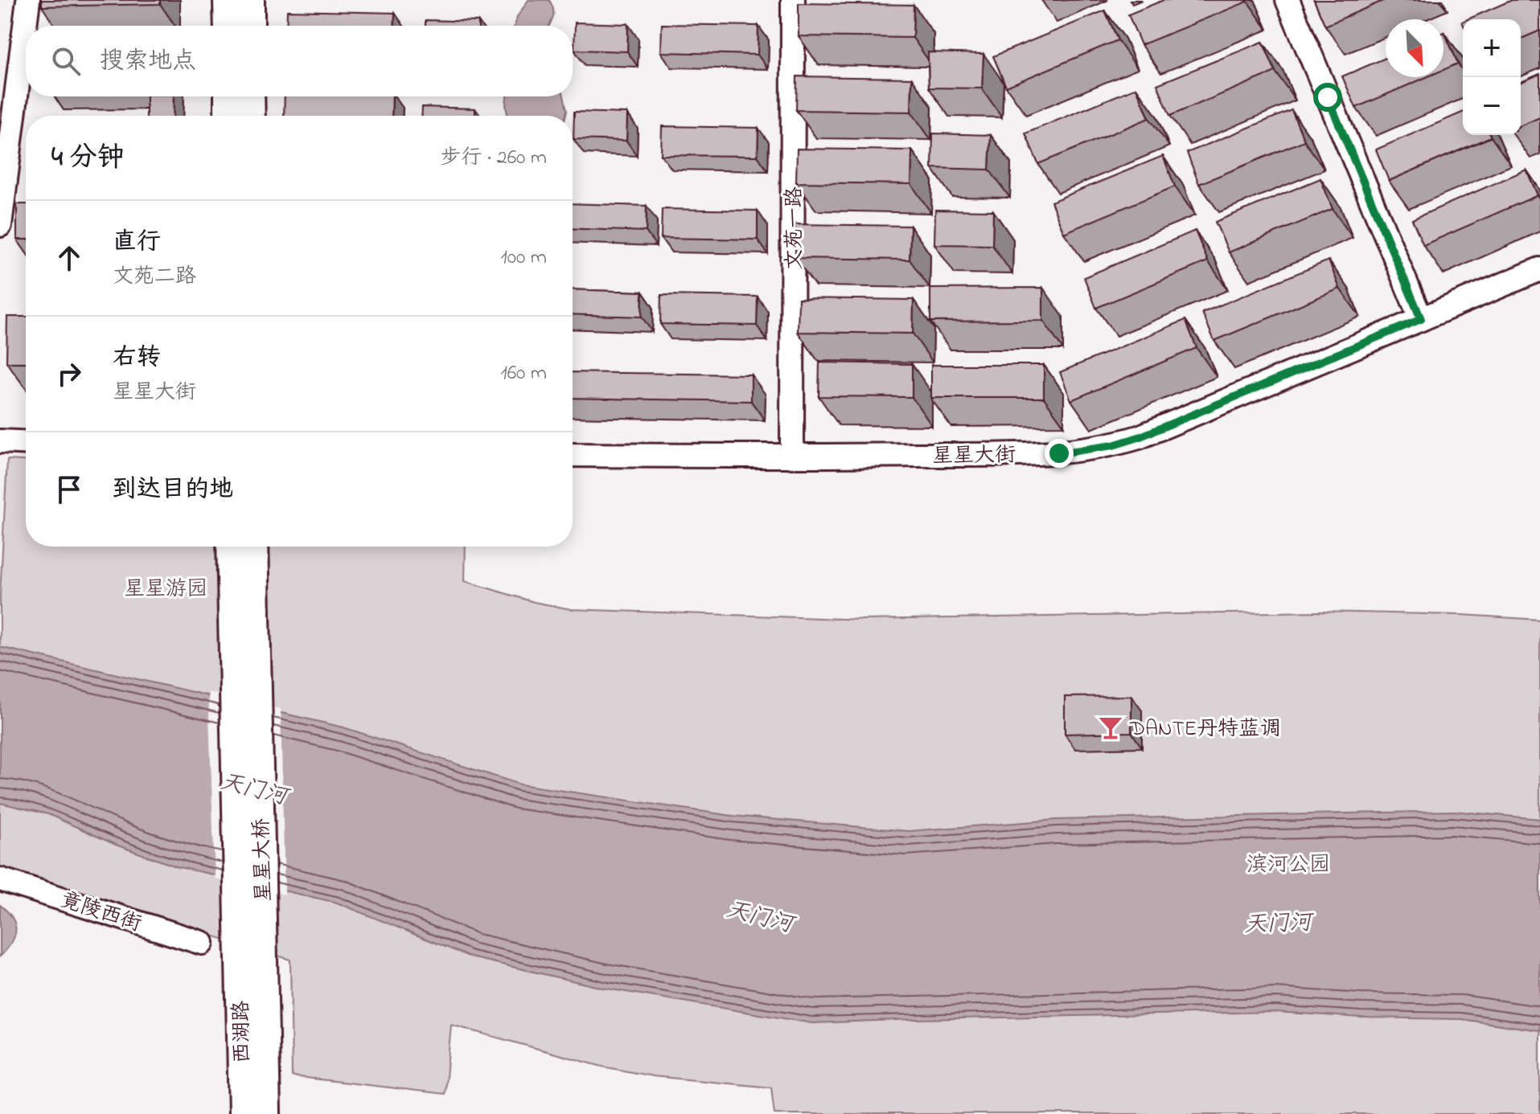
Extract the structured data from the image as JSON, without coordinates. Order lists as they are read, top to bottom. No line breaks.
{"streets":{"main road":["星星大桥","西湖路"],"street":["文苑一路","星星大街","竟陵西街"]},"crossings":[["文苑一路","星星大街"],["星星大桥","西湖路"]],"water":["天门河"],"parks":["星星游园","滨河公园"],"places":{"bar":["DANTE丹特蓝调"]},"north":"bottom right","page":{"map_buttons":["+","−"],"search":"搜索地点","heading":["4 分钟","步行 · 260 m"],"list":[["直行","文苑二路","100 m"],["右转","星星大街","160 m"],"到达目的地"]}}
